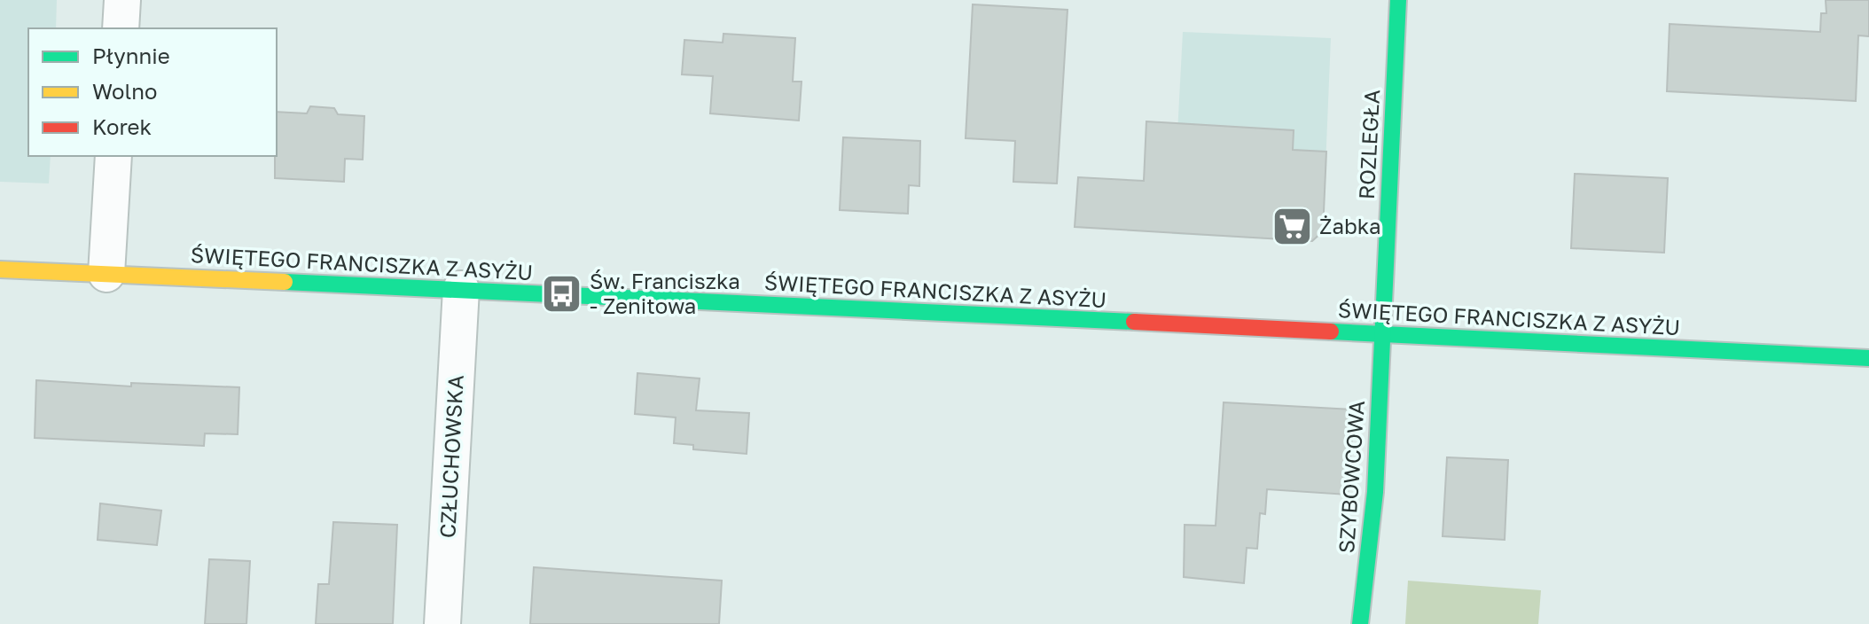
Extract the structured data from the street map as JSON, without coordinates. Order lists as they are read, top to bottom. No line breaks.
{"streets":{"street":["ROZLEGŁA","ŚWIĘTEGO FRANCISZKA Z ASYŻU","CZŁUCHOWSKA","SZYBOWCOWA"]},"crossings":[["ROZLEGŁA","ŚWIĘTEGO FRANCISZKA Z ASYŻU"],["ROZLEGŁA","SZYBOWCOWA"],["ŚWIĘTEGO FRANCISZKA Z ASYŻU","CZŁUCHOWSKA"],["ŚWIĘTEGO FRANCISZKA Z ASYŻU","SZYBOWCOWA"]],"places":{"supermarket":["Żabka"],"bus stop":["Św. Franciszka - Zenitowa"]},"legend":["Płynnie","Wolno","Korek"]}
